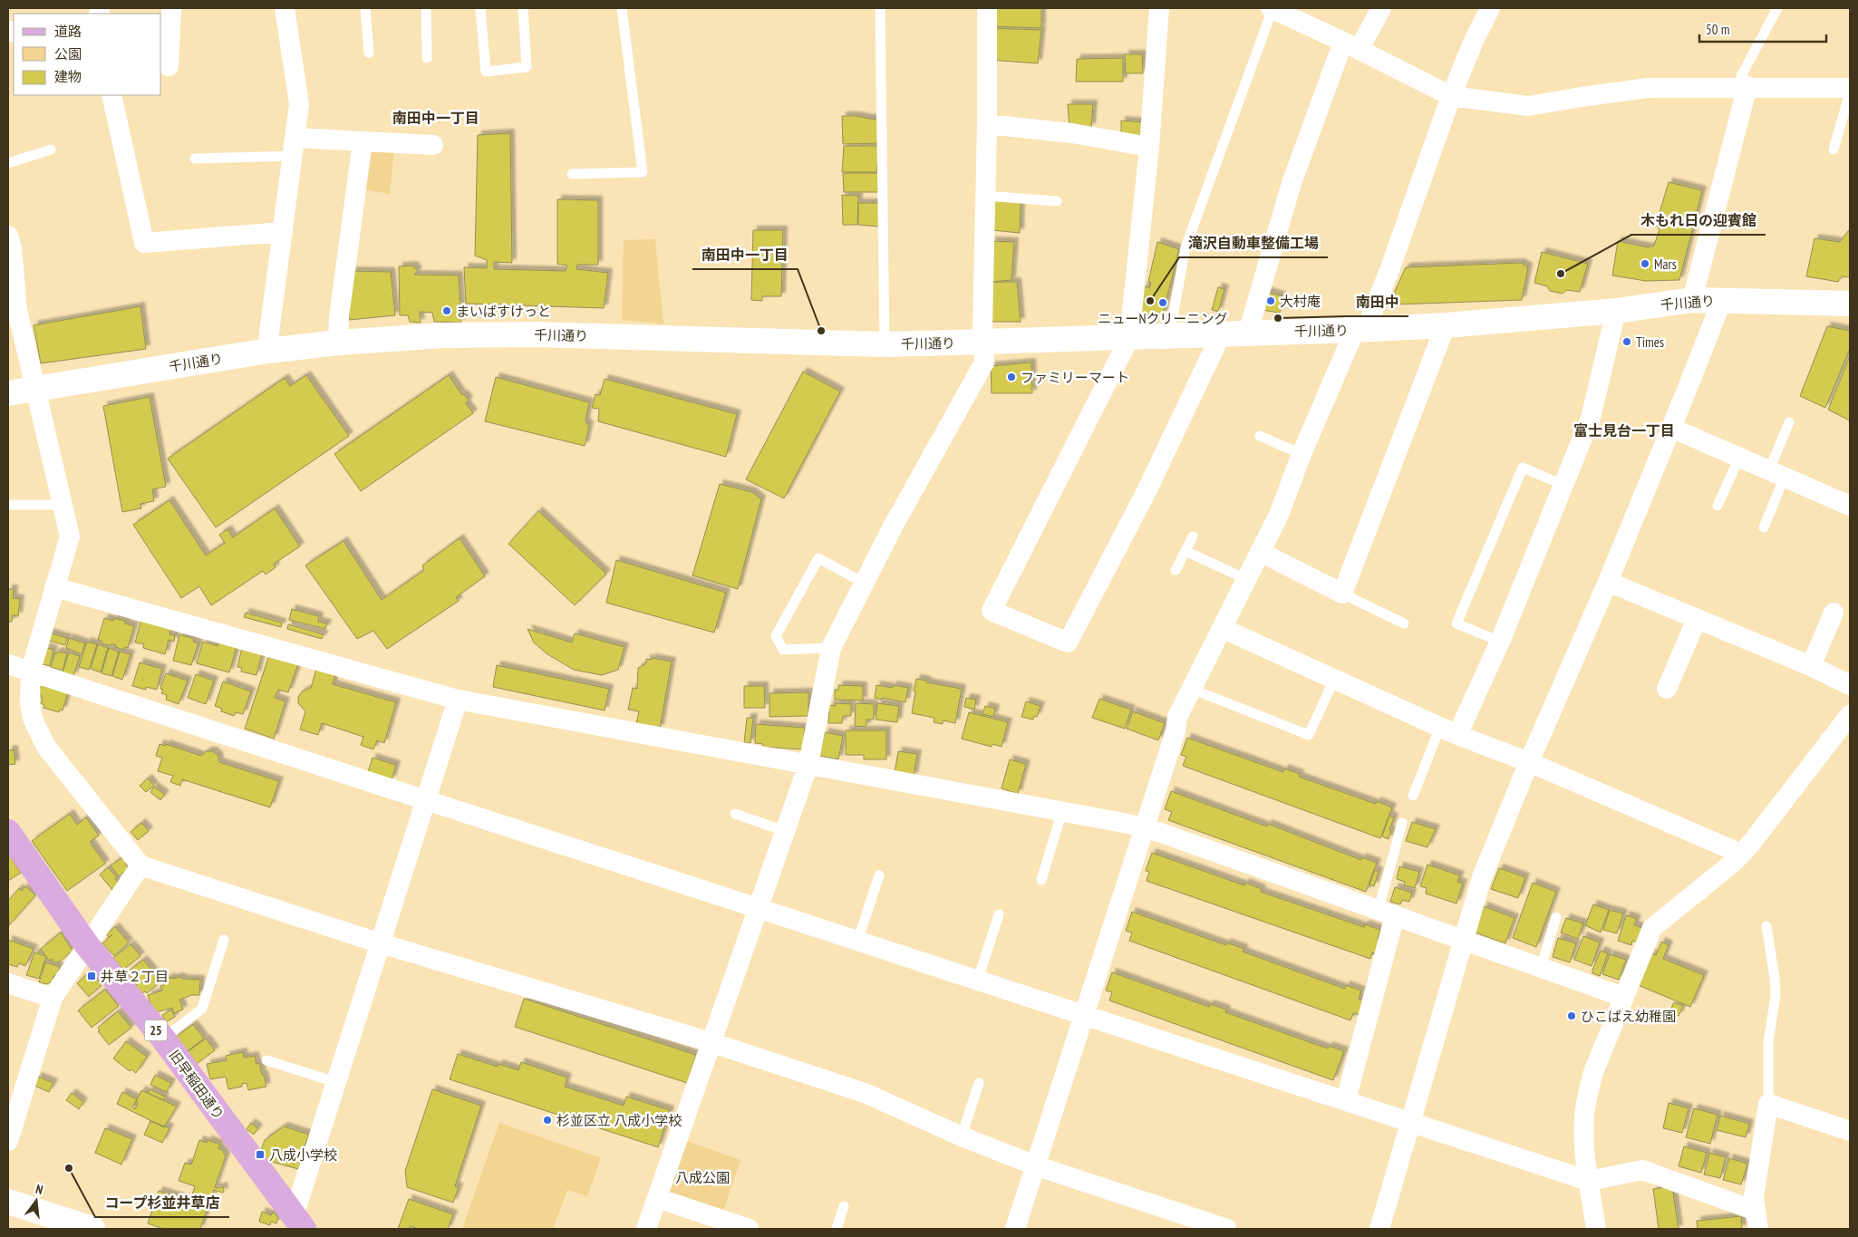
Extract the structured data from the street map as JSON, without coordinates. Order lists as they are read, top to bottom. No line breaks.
{"streets":{"main road":["千川通り","25","旧早稲田通り"]},"districts":["南田中一丁目","富士見台一丁目"],"parks":["八成公園"],"places":{"other":["Mars","木もれ日の迎賓館","滝沢自動車整備工場","大村庵","ニューNクリーニング","まいばすけっと","南田中","南田中一丁目","Times","ファミリーマート","ひこばえ幼稚園","杉並区立 八成小学校","コープ杉並井草店"],"transit":["井草２丁目","八成小学校"]},"legend":["道路","公園","建物"],"scale_bar":"50 m","north":"top"}
